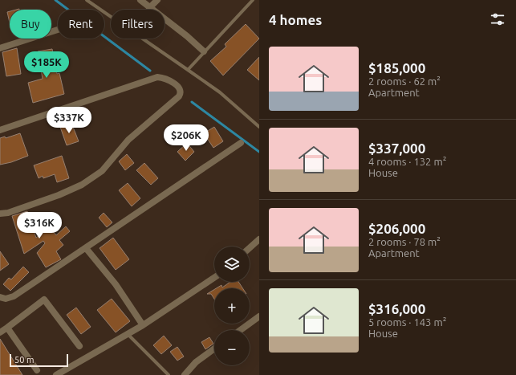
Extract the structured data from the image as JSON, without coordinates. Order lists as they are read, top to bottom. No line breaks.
{"scale_bar":"50 m","page":{"heading":"4 homes","chip":["Buy","Rent","Filters"],"list":[{"name":"$185,000","note":"2 rooms · 62 m² · Apartment"},{"name":"$337,000","note":"4 rooms · 132 m² · House"},{"name":"$206,000","note":"2 rooms · 78 m² · Apartment"},{"name":"$316,000","note":"5 rooms · 143 m² · House"}],"price":["$185K","$337K","$206K","$316K"],"map_buttons":["+","−"],"scale":"50 m"}}
